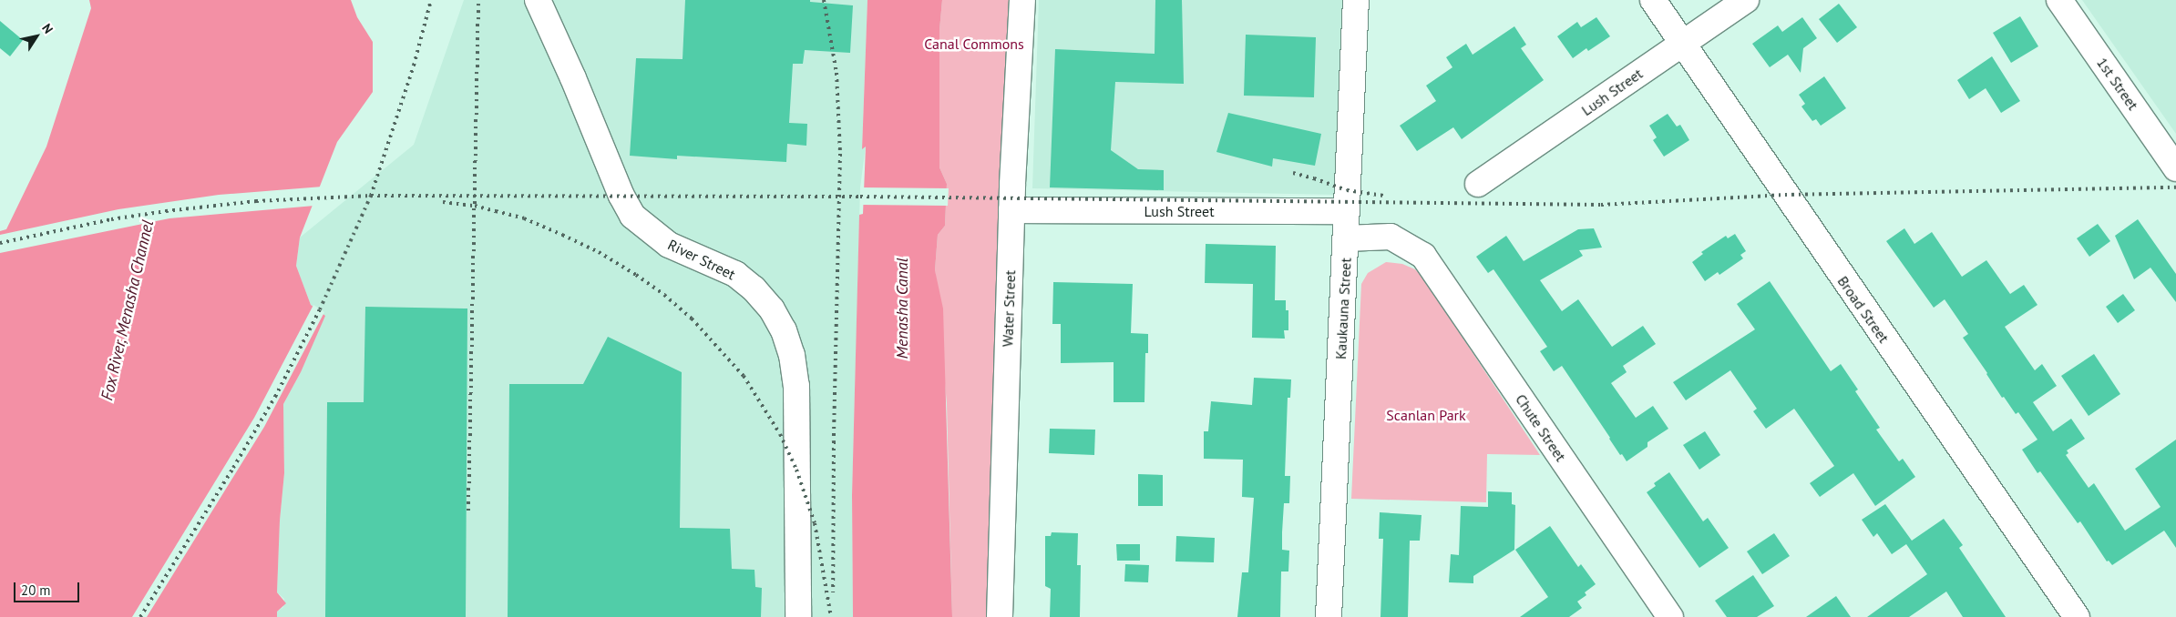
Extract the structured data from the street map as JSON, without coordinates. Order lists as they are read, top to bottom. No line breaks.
{"streets":{"street":["1st Street","Lush Street","River Street","Water Street","Kaukauna Street","Broad Street","Chute Street"]},"crossings":[["Lush Street","Water Street"],["Lush Street","Kaukauna Street"],["Lush Street","Broad Street"],["Kaukauna Street","Chute Street"]],"water":["Menasha Canal","Fox River, Menasha Channel"],"parks":["Canal Commons","Scanlan Park"],"scale_bar":"20 m","north":"top right"}
